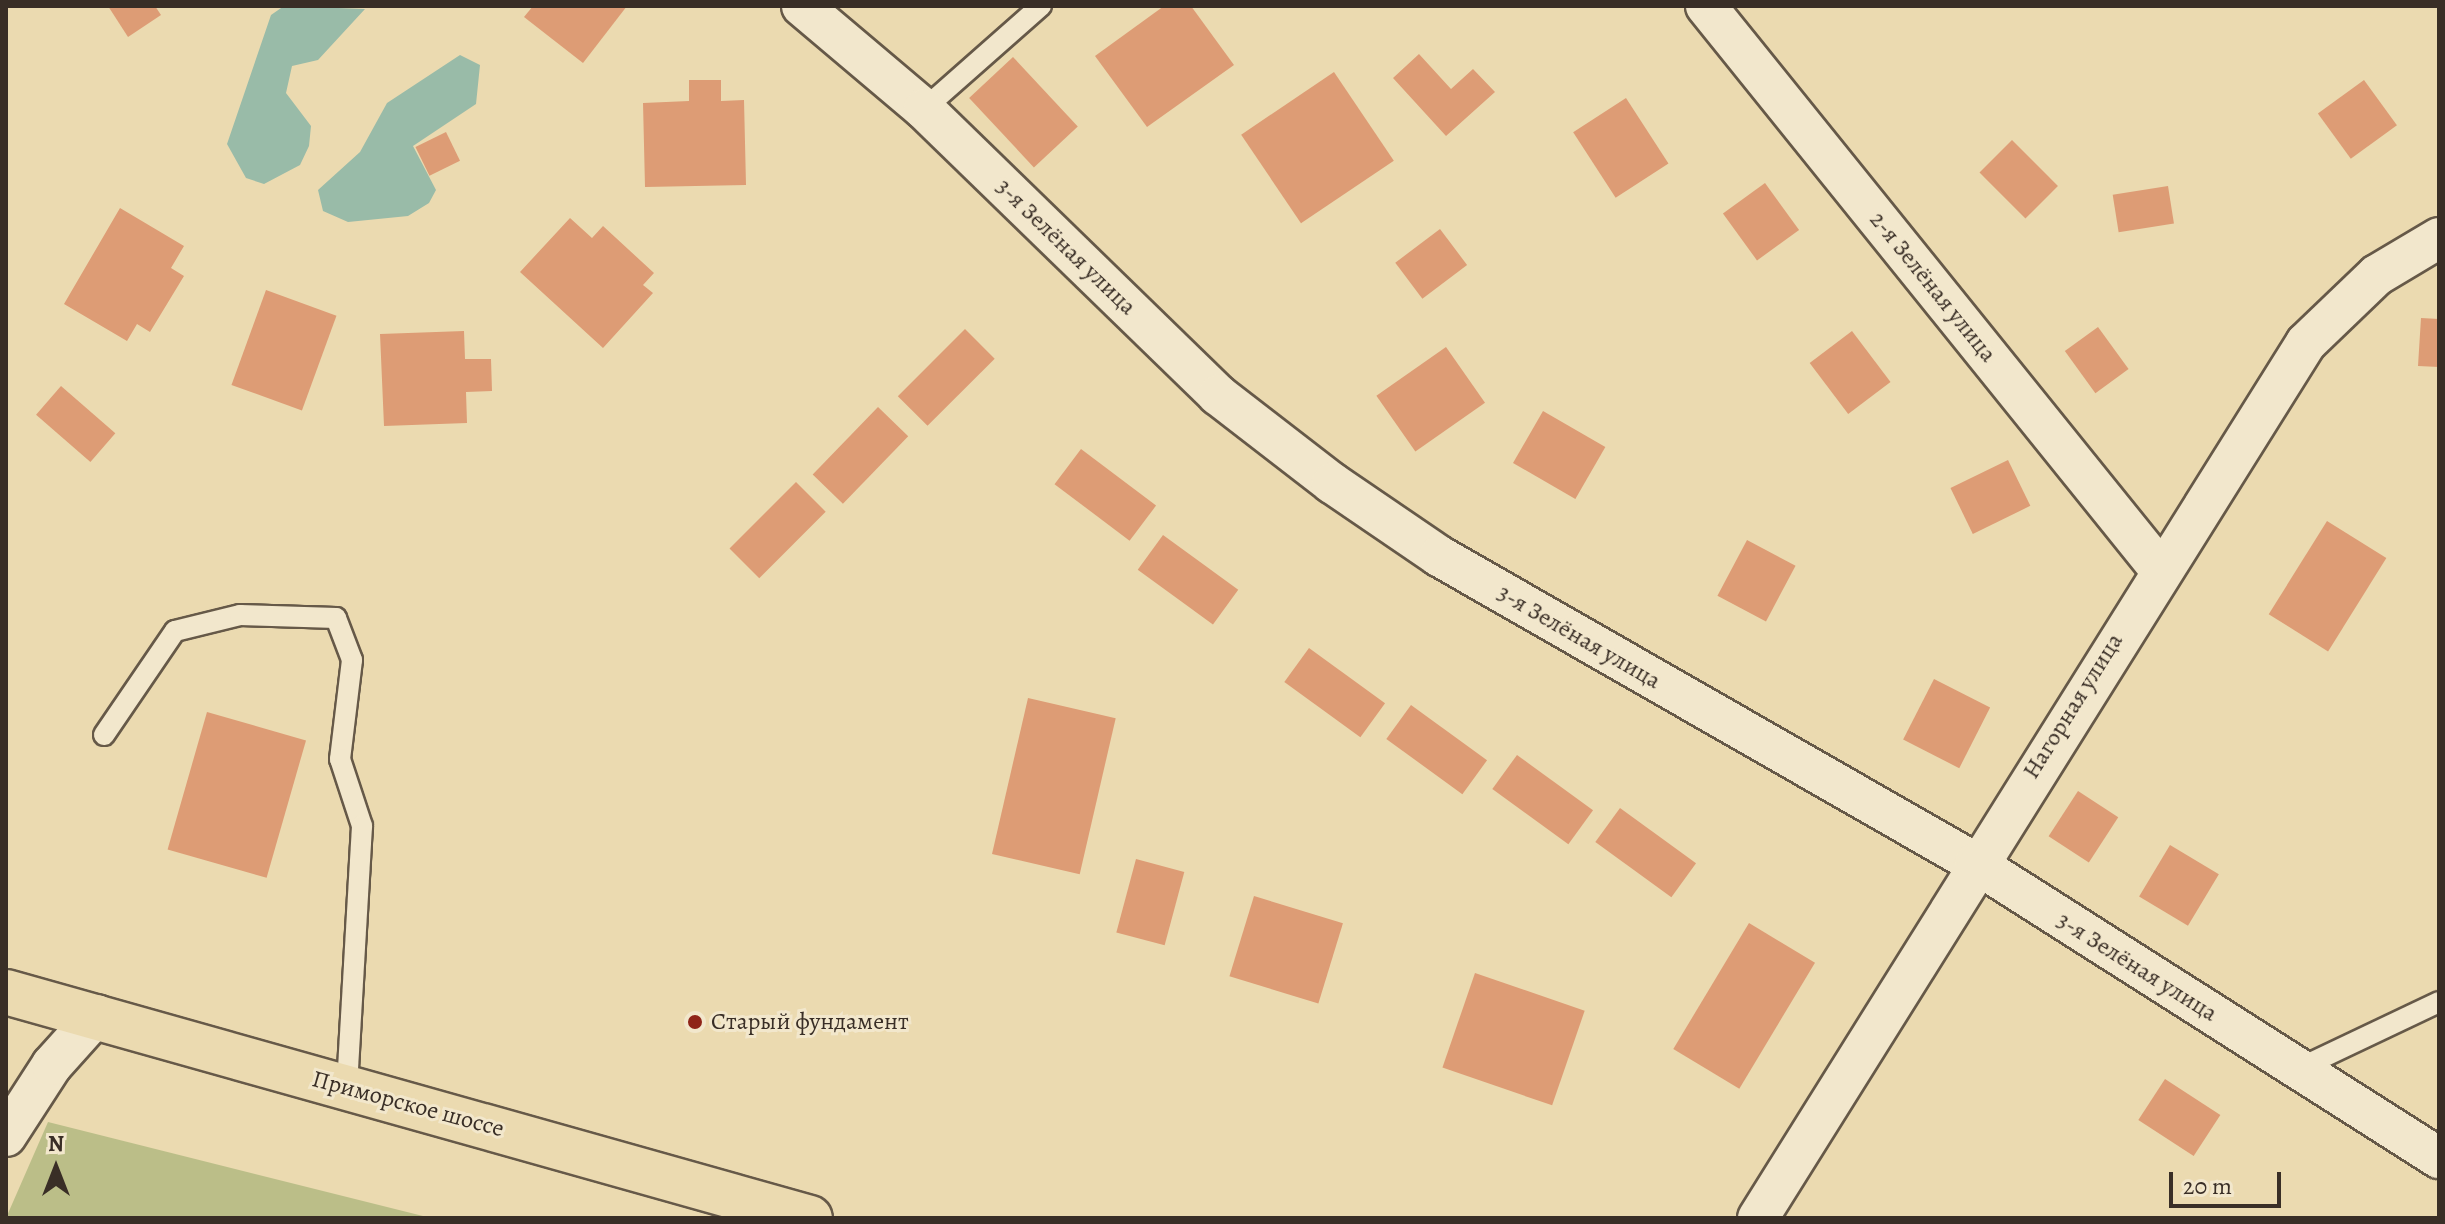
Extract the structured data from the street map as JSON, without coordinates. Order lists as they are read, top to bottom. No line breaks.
{"streets":{"main road":["Приморское шоссе"],"street":["3-я Зелёная улица","2-я Зелёная улица","Нагорная улица"]},"crossings":[["3-я Зелёная улица","Нагорная улица"],["2-я Зелёная улица","Нагорная улица"]],"places":["Старый фундамент"],"scale_bar":"20 m","north":"top"}
